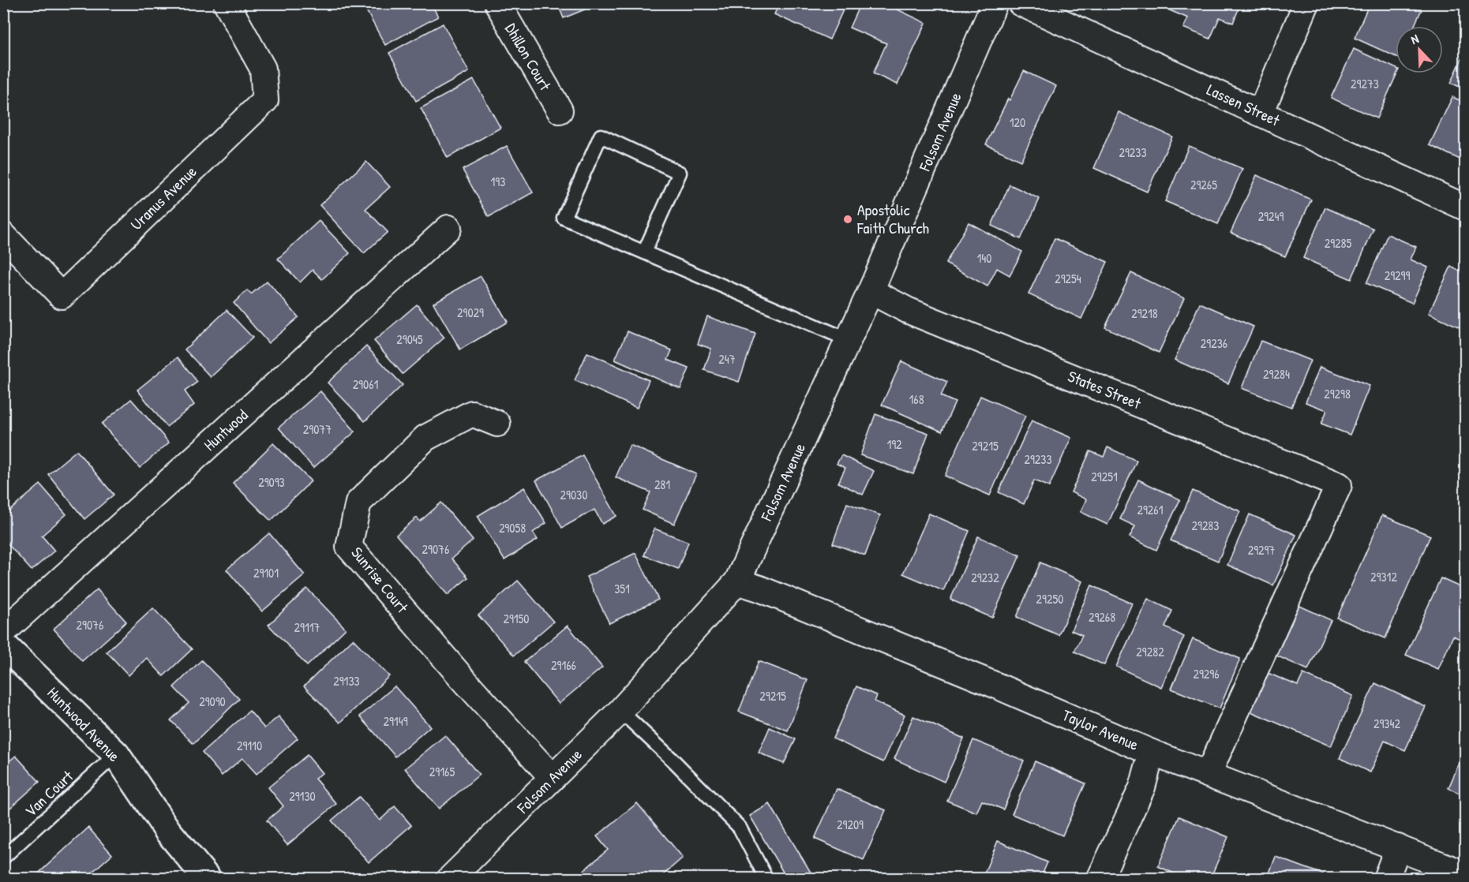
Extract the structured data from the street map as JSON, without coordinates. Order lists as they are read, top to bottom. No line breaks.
{"streets":{"street":["Dhillon Court","Lassen Street","Folsom Avenue","Uranus Avenue","States Street","Huntwood","Sunrise Court","Huntwood Avenue","Taylor Avenue"],"lane":["Van Court"]},"crossings":[["Folsom Avenue","States Street"],["Folsom Avenue","Sunrise Court"],["Folsom Avenue","Taylor Avenue"],["States Street","Taylor Avenue"],["Huntwood Avenue","Van Court"]],"places":["Apostolic Faith Church"],"house_numbers":["29273","120","29233","193","29265","29249","29285","140","29299","29254","29029","29218","29045","29236","247","29284","29061","29298","168","29077","192","29215","29233","29251","29093","281","29030","29261","29283","29058","29076","29297","29101","29312","29232","351","29250","29268","29150","29076","29117","29282","29166","29296","29133","29215","29090","29149","29342","29110","29165","29130","29209"],"north":"top left"}
